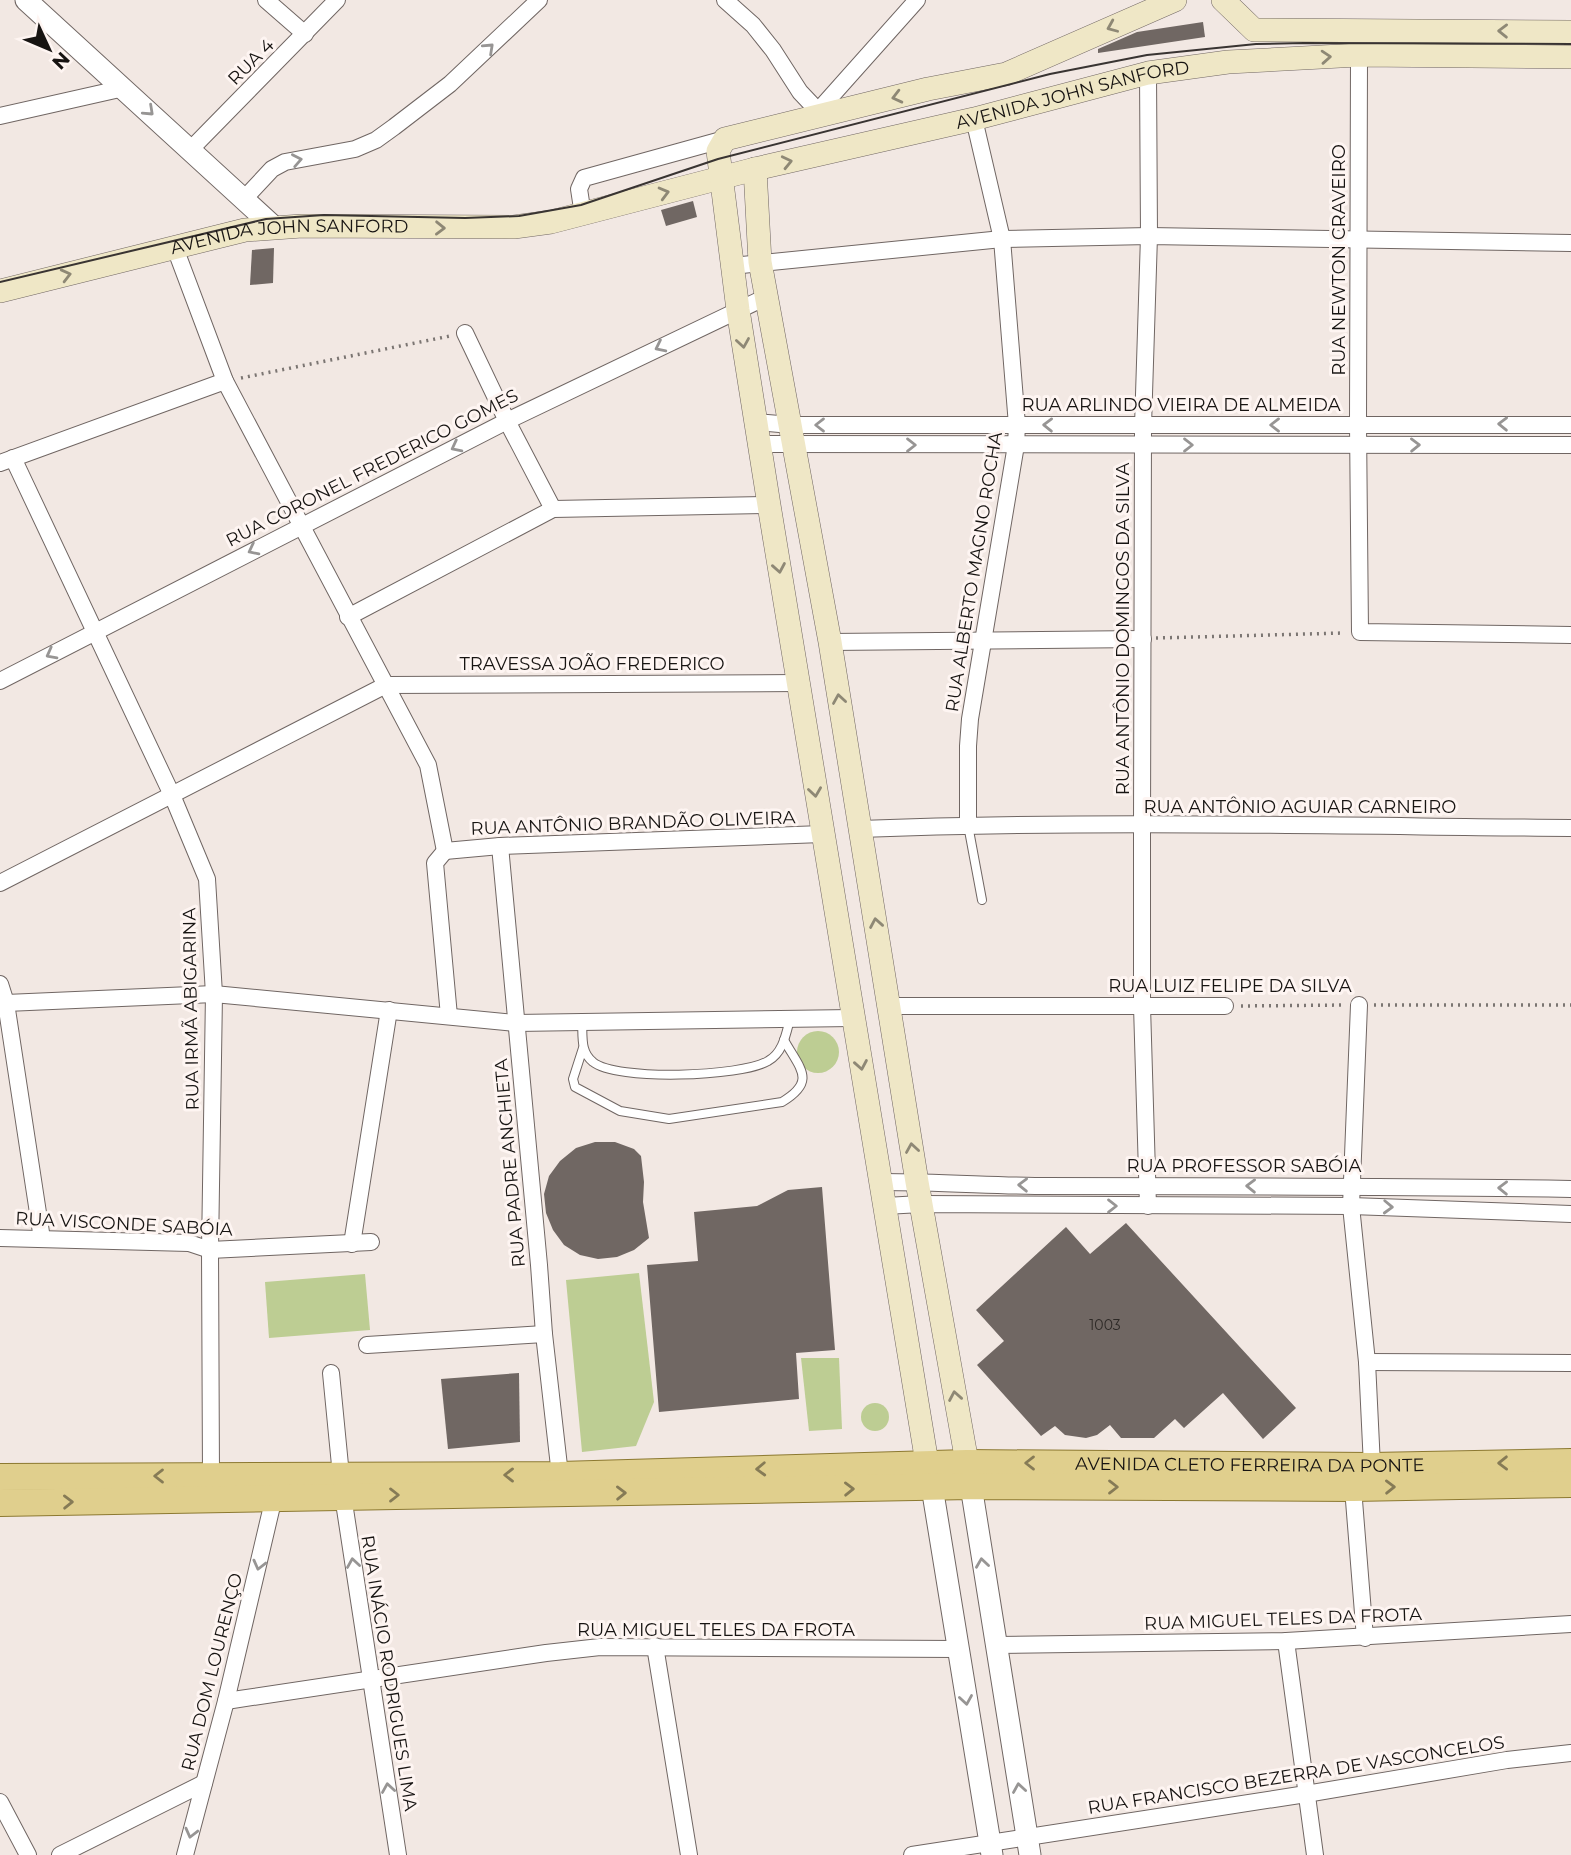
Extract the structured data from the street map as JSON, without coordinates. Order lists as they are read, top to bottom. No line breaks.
{"streets":{"main road":["AVENIDA JOHN SANFORD","AVENIDA CLETO FERREIRA DA PONTE"],"street":["RUA 4","RUA NEWTON CRAVEIRO","RUA ARLINDO VIEIRA DE ALMEIDA","RUA CORONEL FREDERICO GOMES","RUA ALBERTO MAGNO ROCHA","RUA ANTÔNIO DOMINGOS DA SILVA","TRAVESSA JOÃO FREDERICO","RUA ANTÔNIO AGUIAR CARNEIRO","RUA ANTÔNIO BRANDÃO OLIVEIRA","RUA LUIZ FELIPE DA SILVA","RUA IRMÃ ABIGARINA","RUA PADRE ANCHIETA","RUA PROFESSOR SABÓIA","RUA VISCONDE SABÓIA","RUA MIGUEL TELES DA FROTA","RUA DOM LOURENÇO","RUA INÁCIO RODRIGUES LIMA","RUA FRANCISCO BEZERRA DE VASCONCELOS"]},"crossings":[["AVENIDA JOHN SANFORD","RUA NEWTON CRAVEIRO"],["AVENIDA JOHN SANFORD","RUA ALBERTO MAGNO ROCHA"],["AVENIDA JOHN SANFORD","RUA ANTÔNIO DOMINGOS DA SILVA"],["RUA NEWTON CRAVEIRO","RUA ARLINDO VIEIRA DE ALMEIDA"],["RUA ARLINDO VIEIRA DE ALMEIDA","RUA ALBERTO MAGNO ROCHA"],["RUA ARLINDO VIEIRA DE ALMEIDA","RUA ANTÔNIO DOMINGOS DA SILVA"],["RUA CORONEL FREDERICO GOMES","RUA IRMÃ ABIGARINA"],["RUA ALBERTO MAGNO ROCHA","RUA ANTÔNIO AGUIAR CARNEIRO"],["RUA ANTÔNIO DOMINGOS DA SILVA","RUA ANTÔNIO AGUIAR CARNEIRO"],["RUA ANTÔNIO DOMINGOS DA SILVA","RUA LUIZ FELIPE DA SILVA"],["RUA ANTÔNIO DOMINGOS DA SILVA","RUA PROFESSOR SABÓIA"],["RUA ANTÔNIO BRANDÃO OLIVEIRA","RUA PADRE ANCHIETA"],["RUA IRMÃ ABIGARINA","RUA VISCONDE SABÓIA"],["RUA MIGUEL TELES DA FROTA","RUA DOM LOURENÇO"],["RUA MIGUEL TELES DA FROTA","RUA INÁCIO RODRIGUES LIMA"]],"one_way":["RUA DOM LOURENÇO","RUA INÁCIO RODRIGUES LIMA"],"house_numbers":["1003"],"north":"bottom right"}
